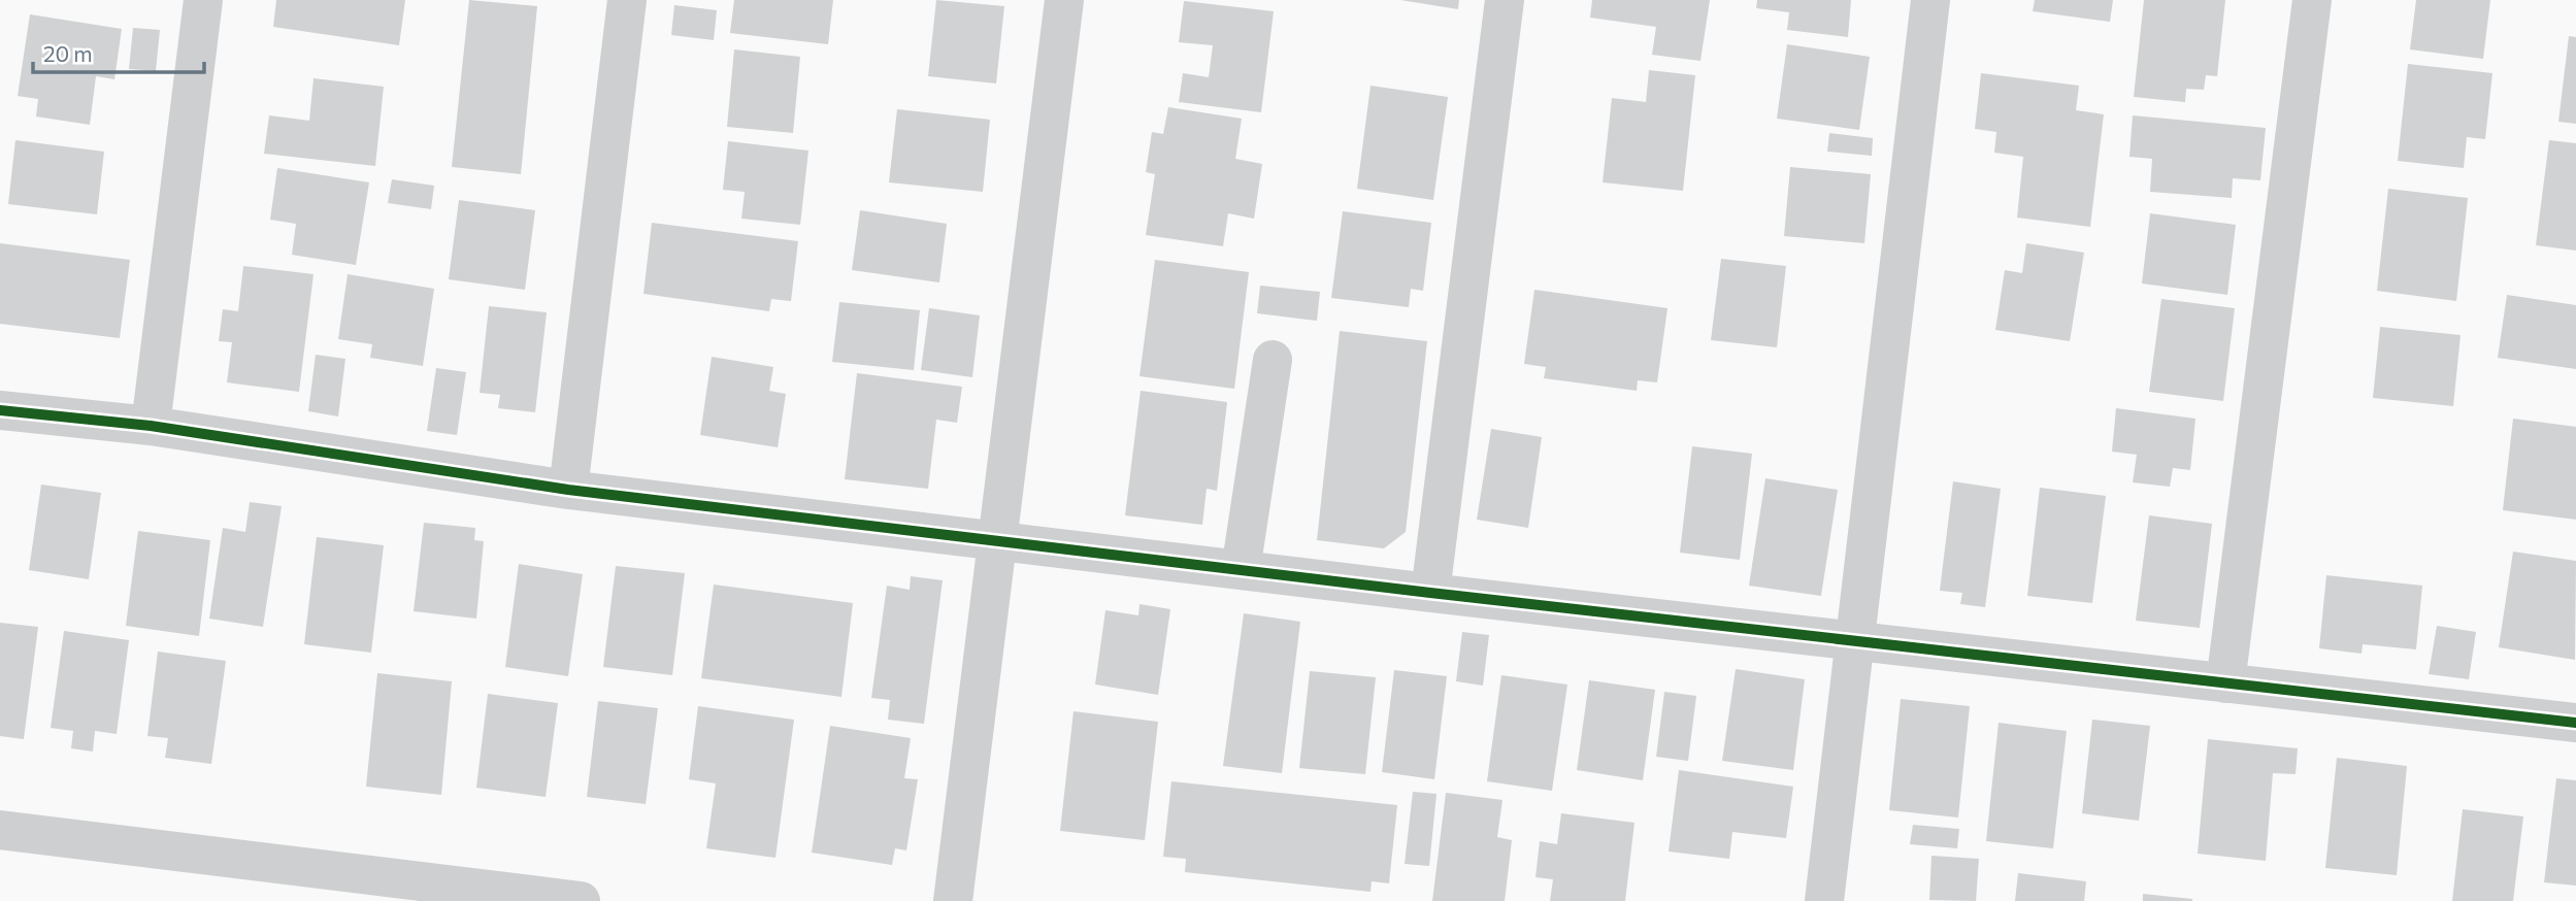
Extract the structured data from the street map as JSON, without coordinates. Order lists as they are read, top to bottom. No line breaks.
{"scale_bar":"20 m"}
